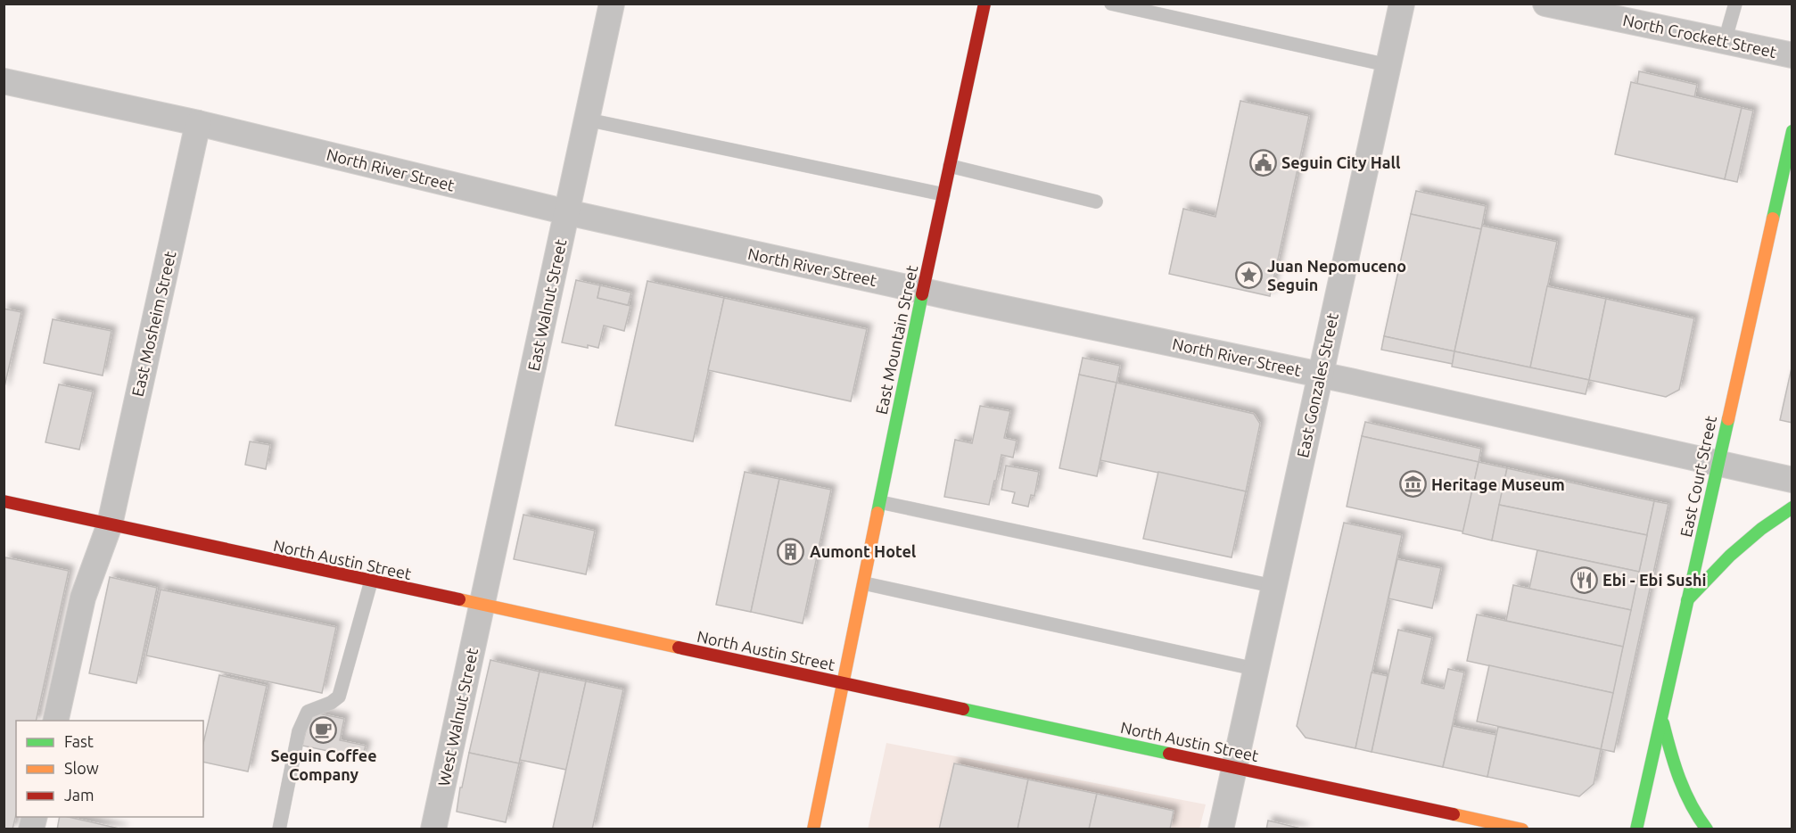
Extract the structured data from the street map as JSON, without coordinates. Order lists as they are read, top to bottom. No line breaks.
{"streets":{"main road":["East Mountain Street","East Court Street","North Austin Street"],"street":["North Crockett Street","North River Street","East Walnut Street","East Mosheim Street","East Gonzales Street","West Walnut Street"]},"crossings":[["North River Street","East Walnut Street"],["North River Street","East Mosheim Street"],["North River Street","East Mountain Street"],["North River Street","East Gonzales Street"],["North River Street","East Court Street"],["East Walnut Street","North Austin Street"],["East Walnut Street","West Walnut Street"],["East Mosheim Street","North Austin Street"],["East Mountain Street","North Austin Street"],["East Gonzales Street","North Austin Street"],["North Austin Street","West Walnut Street"]],"places":{"public building":["Seguin City Hall"],"place":["Juan Nepomuceno Seguin"],"museum":["Heritage Museum"],"building":["Aumont Hotel"],"restaurant":["Ebi - Ebi Sushi"],"cafe":["Seguin Coffee Company"]},"legend":["Fast","Slow","Jam"]}
